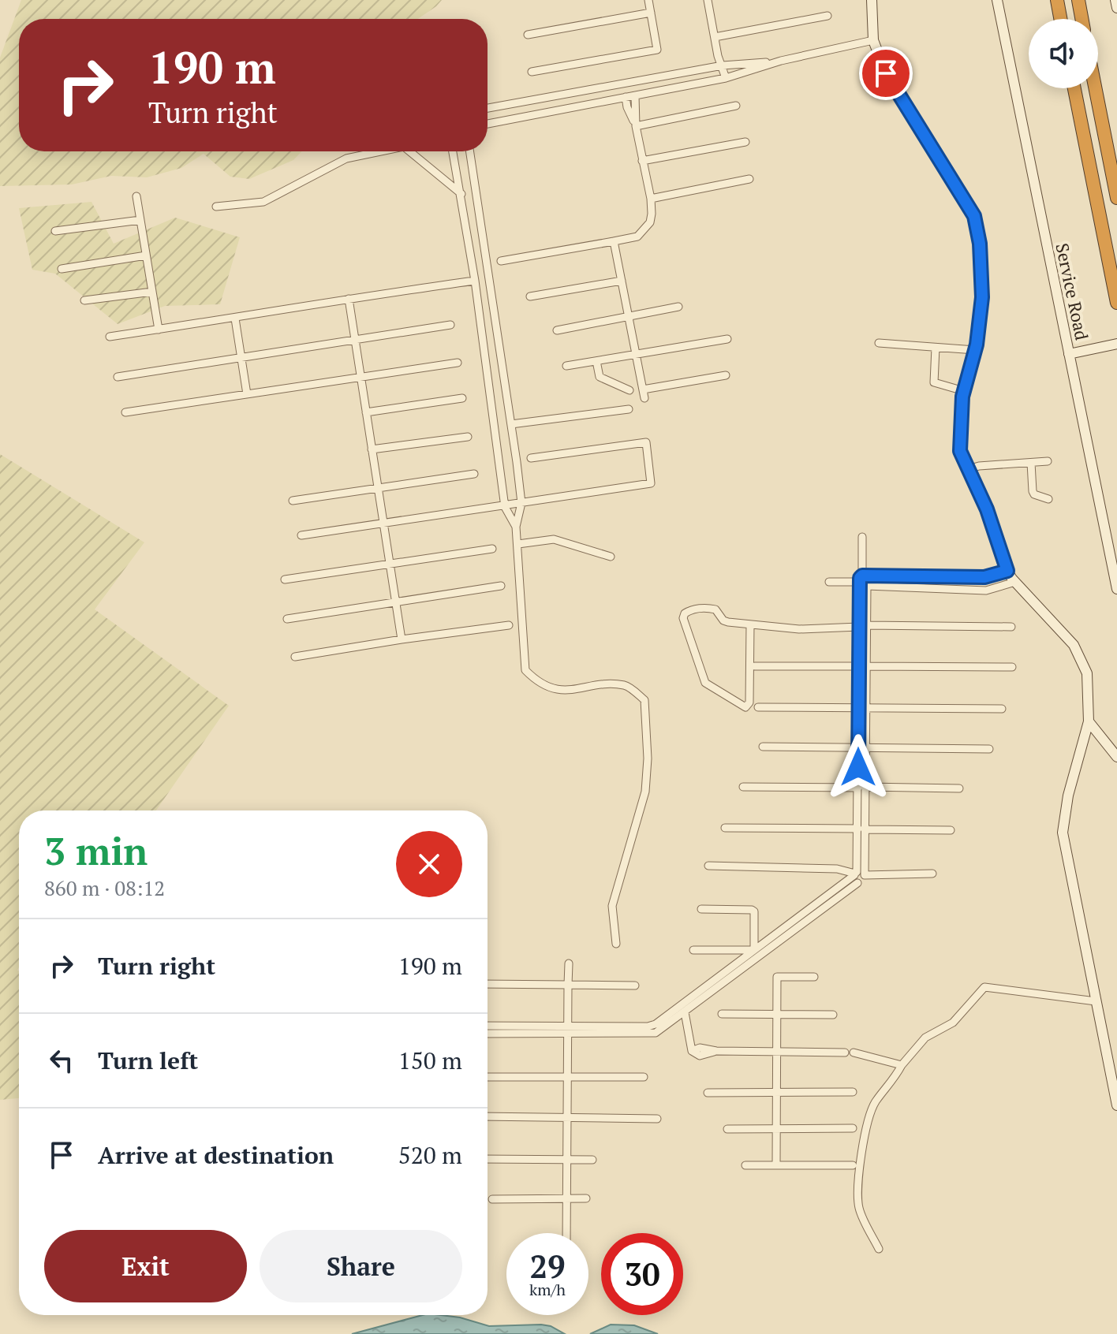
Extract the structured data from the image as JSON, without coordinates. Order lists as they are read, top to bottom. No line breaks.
{"streets":{"street":["Service Road"]},"page":{"turn":["190 m","Turn right"],"heading":["3 min","860 m · 08:12"],"list":[{"name":"Turn right","value":"190 m"},{"name":"Turn left","value":"150 m"},{"name":"Arrive at destination","value":"520 m"}],"buttons":["Exit","Share"],"speed":"29 km/h","limit":"30"}}
